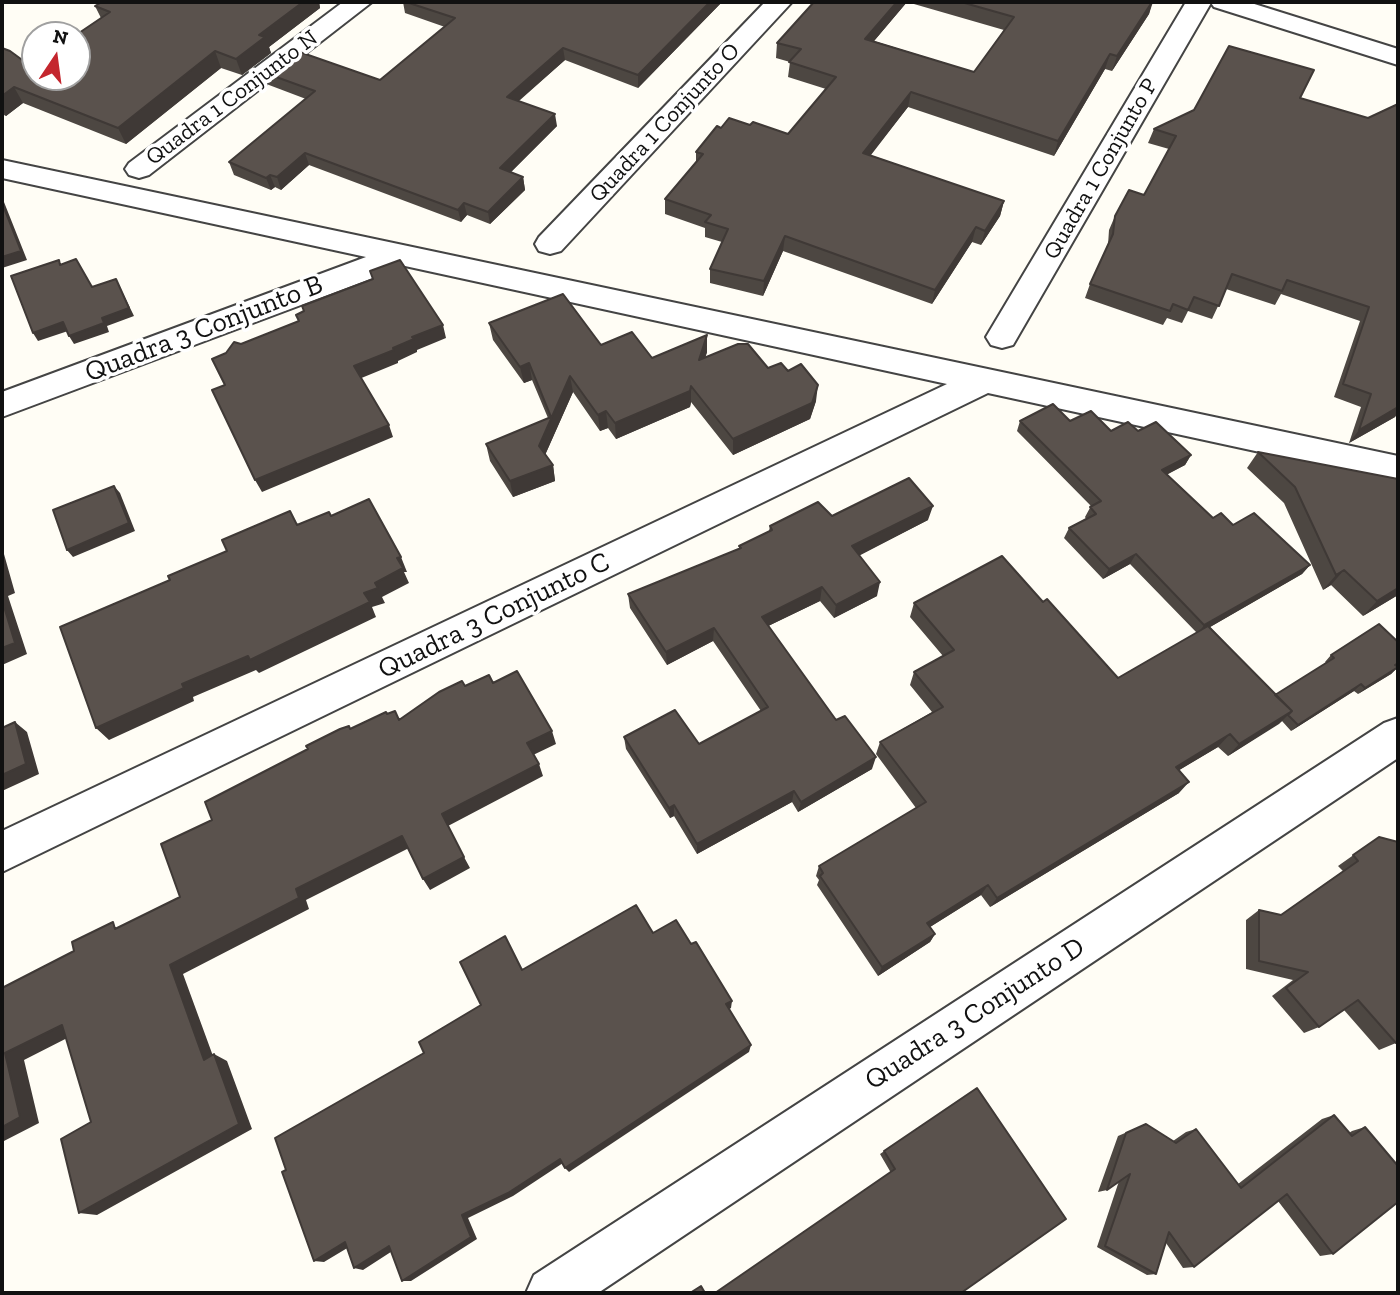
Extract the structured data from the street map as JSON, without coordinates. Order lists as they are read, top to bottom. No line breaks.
{"streets":{"street":["Quadra 1 Conjunto N","Quadra 1 Conjunto O","Quadra 1 Conjunto P","Quadra 3 Conjunto B","Quadra 3 Conjunto C","Quadra 3 Conjunto D"]},"north":"top"}
